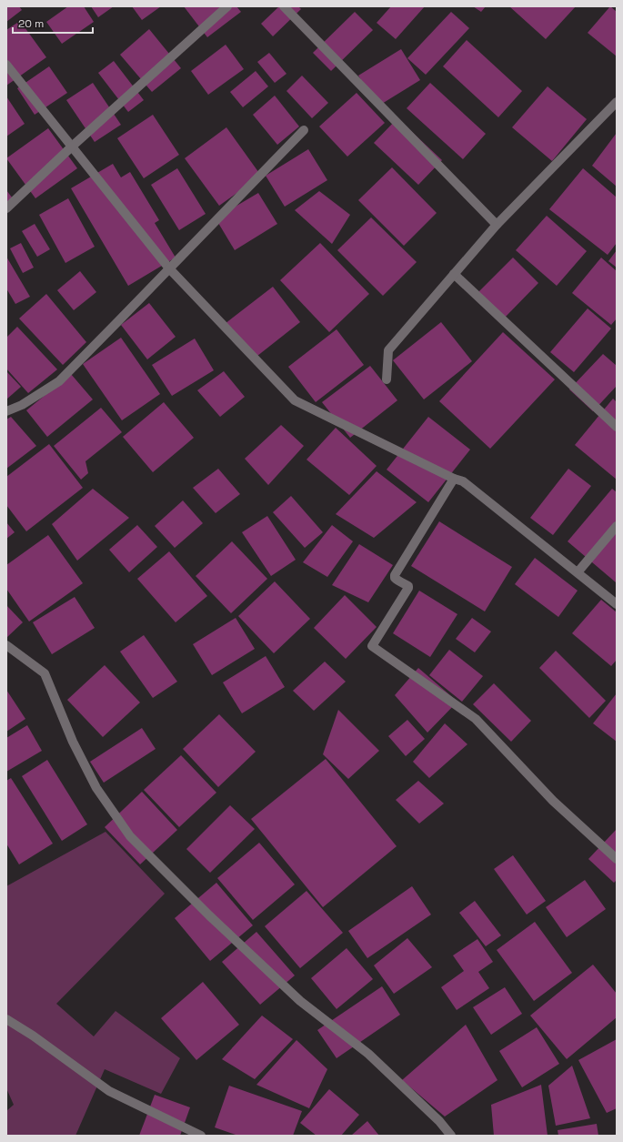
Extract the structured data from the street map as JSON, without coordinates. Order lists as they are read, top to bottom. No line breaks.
{"scale_bar":"20 m"}
